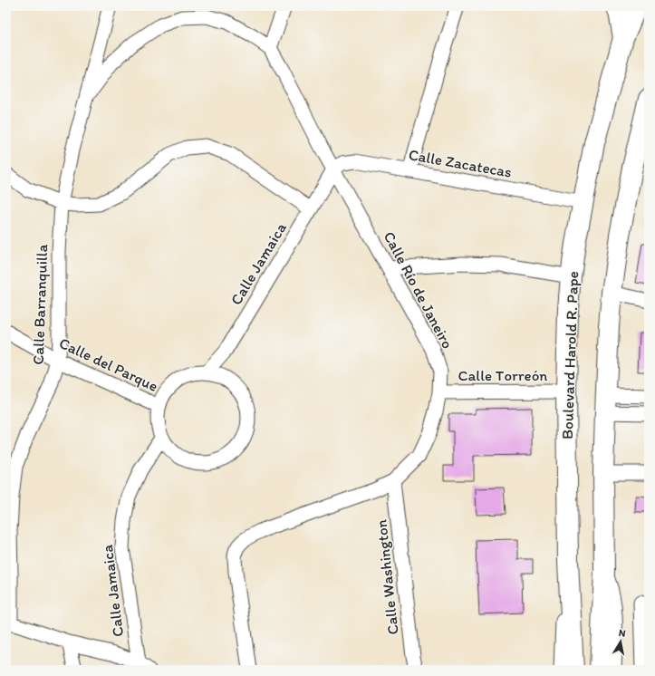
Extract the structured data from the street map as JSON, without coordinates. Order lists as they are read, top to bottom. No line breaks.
{"streets":{"highway":["Boulevard Harold R. Pape"],"street":["Calle Zacatecas","Calle Jamaica","Calle Río de Janeiro","Calle Barranquilla","Calle del Parque","Calle Torreón","Calle Washington"]},"crossings":[["Calle Zacatecas","Calle Jamaica"],["Calle Zacatecas","Calle Río de Janeiro"],["Calle Zacatecas","Boulevard Harold R. Pape"],["Calle Jamaica","Calle Río de Janeiro"],["Calle Jamaica","Calle del Parque"],["Calle Río de Janeiro","Calle Torreón"],["Calle Río de Janeiro","Calle Washington"],["Calle Barranquilla","Calle del Parque"],["Boulevard Harold R. Pape","Calle Torreón"]],"north":"top"}
